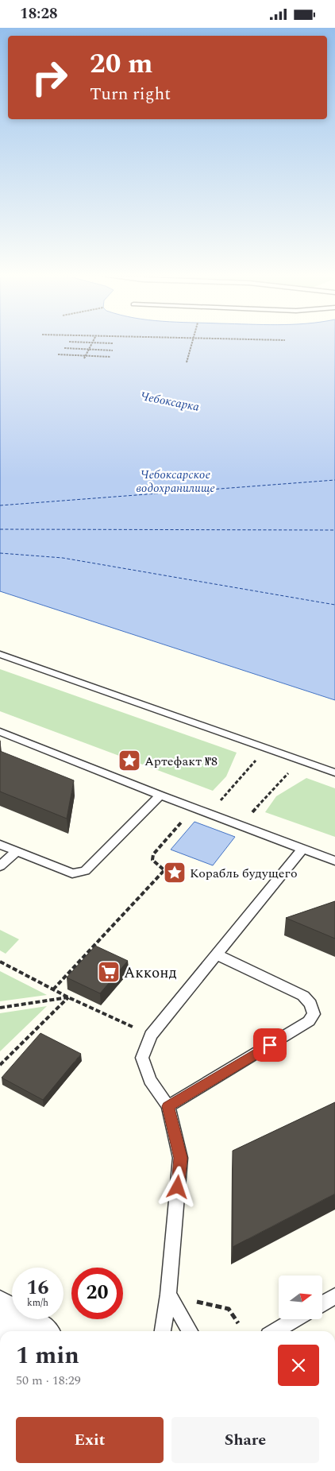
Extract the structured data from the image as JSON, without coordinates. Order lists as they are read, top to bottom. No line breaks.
{"water":["Чебоксарка","Чебоксарское водохранилище"],"places":{"place":["Артефакт №8","Корабль будущего"],"supermarket":["Акконд"]},"north":"right","page":{"status":"18:28","turn":["20 m","Turn right"],"speed":"16 km/h","limit":"20","heading":["1 min","50 m · 18:29"],"buttons":["Exit","Share"]}}
